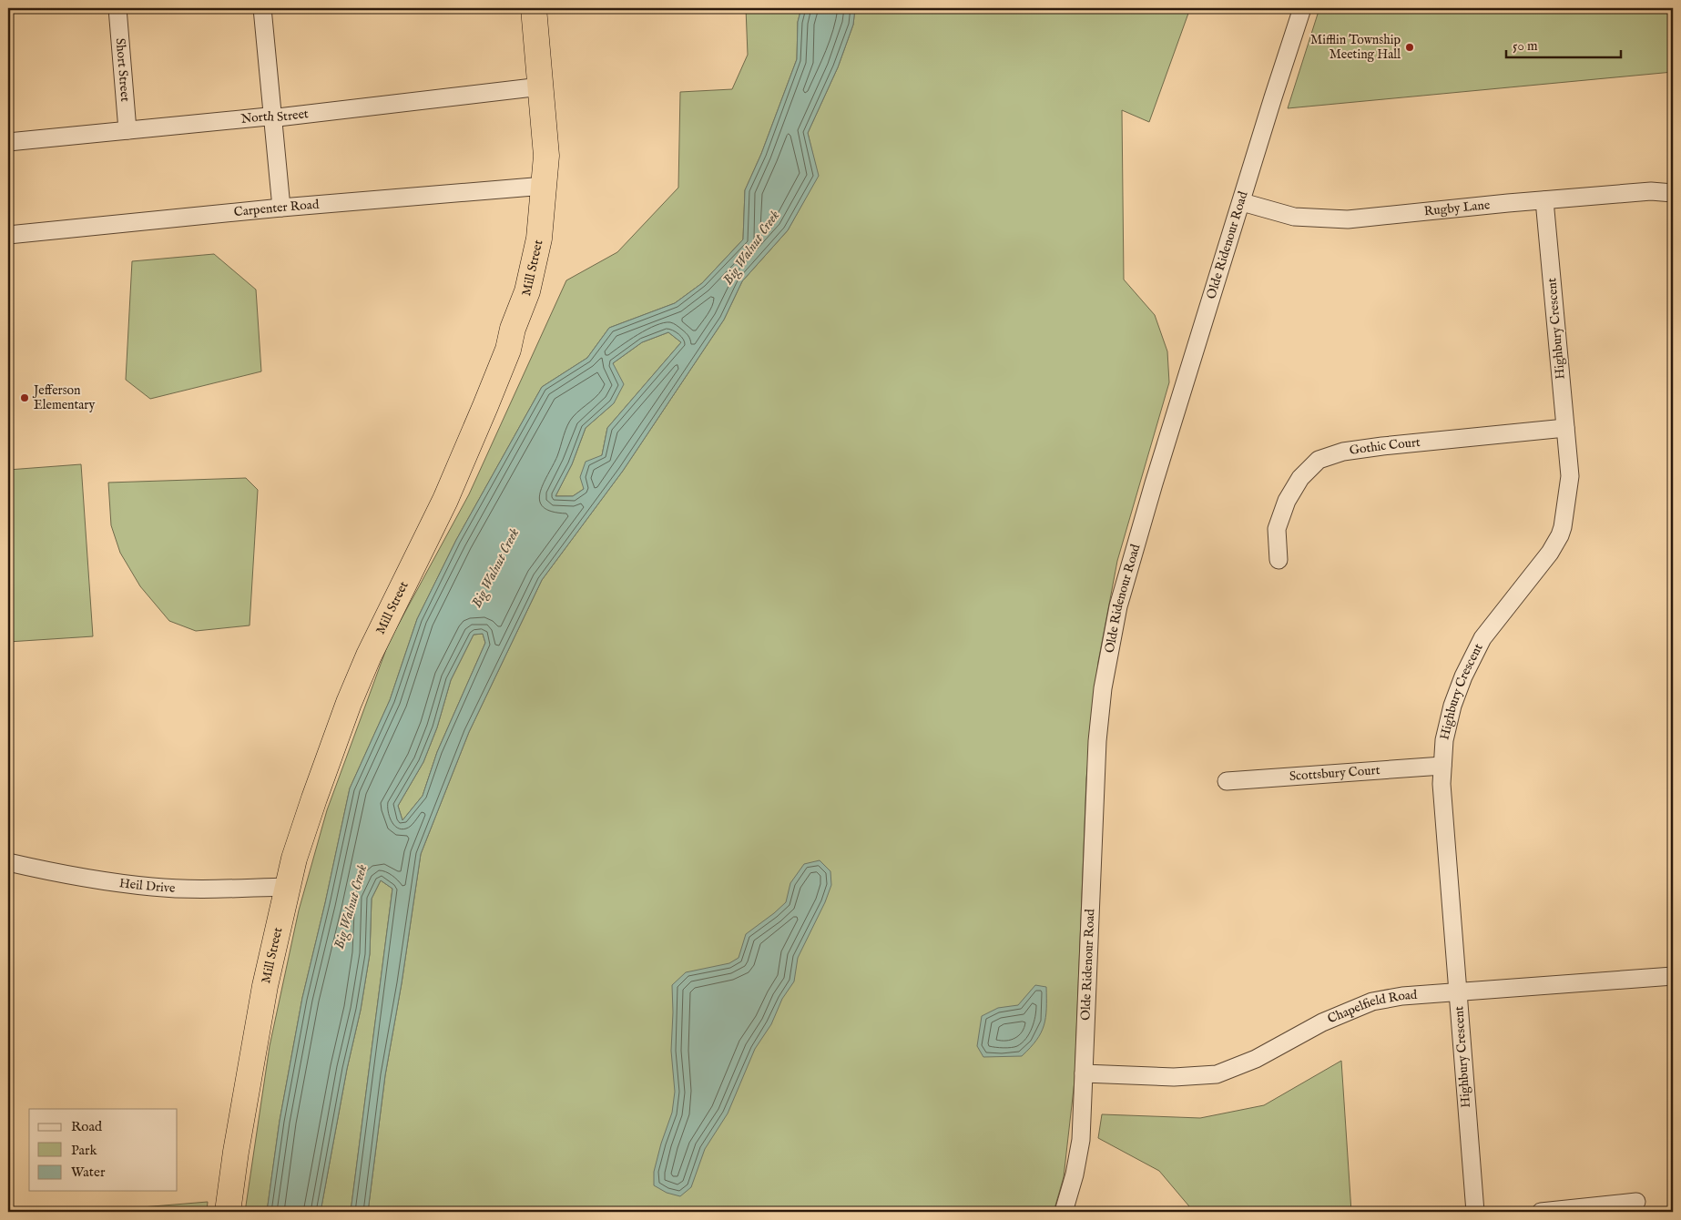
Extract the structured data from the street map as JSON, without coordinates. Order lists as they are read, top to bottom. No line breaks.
{"streets":{"highway":["Mill Street"],"street":["Short Street","North Street","Carpenter Road","Rugby Lane","Olde Ridenour Road","Highbury Crescent","Gothic Court","Scottsbury Court","Heil Drive","Chapelfield Road"]},"crossings":[["Short Street","North Street"],["North Street","Mill Street"],["Carpenter Road","Mill Street"],["Rugby Lane","Olde Ridenour Road"],["Rugby Lane","Highbury Crescent"],["Olde Ridenour Road","Chapelfield Road"],["Mill Street","Heil Drive"],["Highbury Crescent","Gothic Court"],["Highbury Crescent","Scottsbury Court"],["Highbury Crescent","Chapelfield Road"]],"water":["Big Walnut Creek"],"places":["Mifflin Township Meeting Hall","Jefferson Elementary"],"legend":["Road","Park","Water"],"scale_bar":"50 m"}
